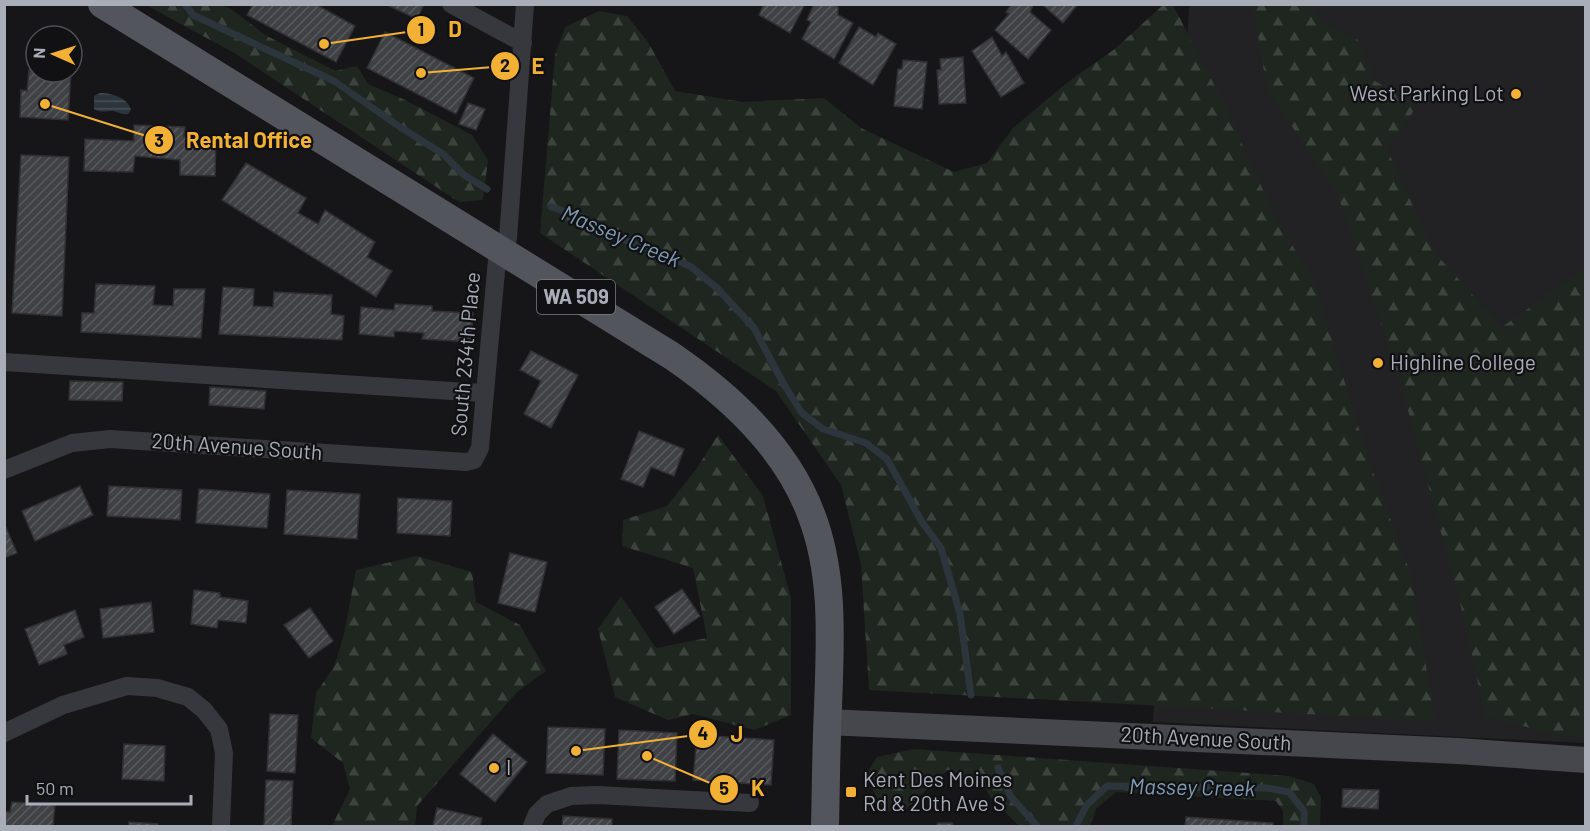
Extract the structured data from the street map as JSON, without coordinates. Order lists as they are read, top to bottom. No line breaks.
{"streets":{"main road":["WA 509"],"street":["South 234th Place","20th Avenue South"]},"crossings":[["WA 509","South 234th Place"],["WA 509","20th Avenue South"],["South 234th Place","20th Avenue South"]],"water":["Massey Creek"],"places":{"other":["D","E","West Parking Lot","Rental Office","Highline College","J","K","I"],"transit":["Kent Des Moines Rd & 20th Ave S"]},"scale_bar":"50 m","north":"left"}
